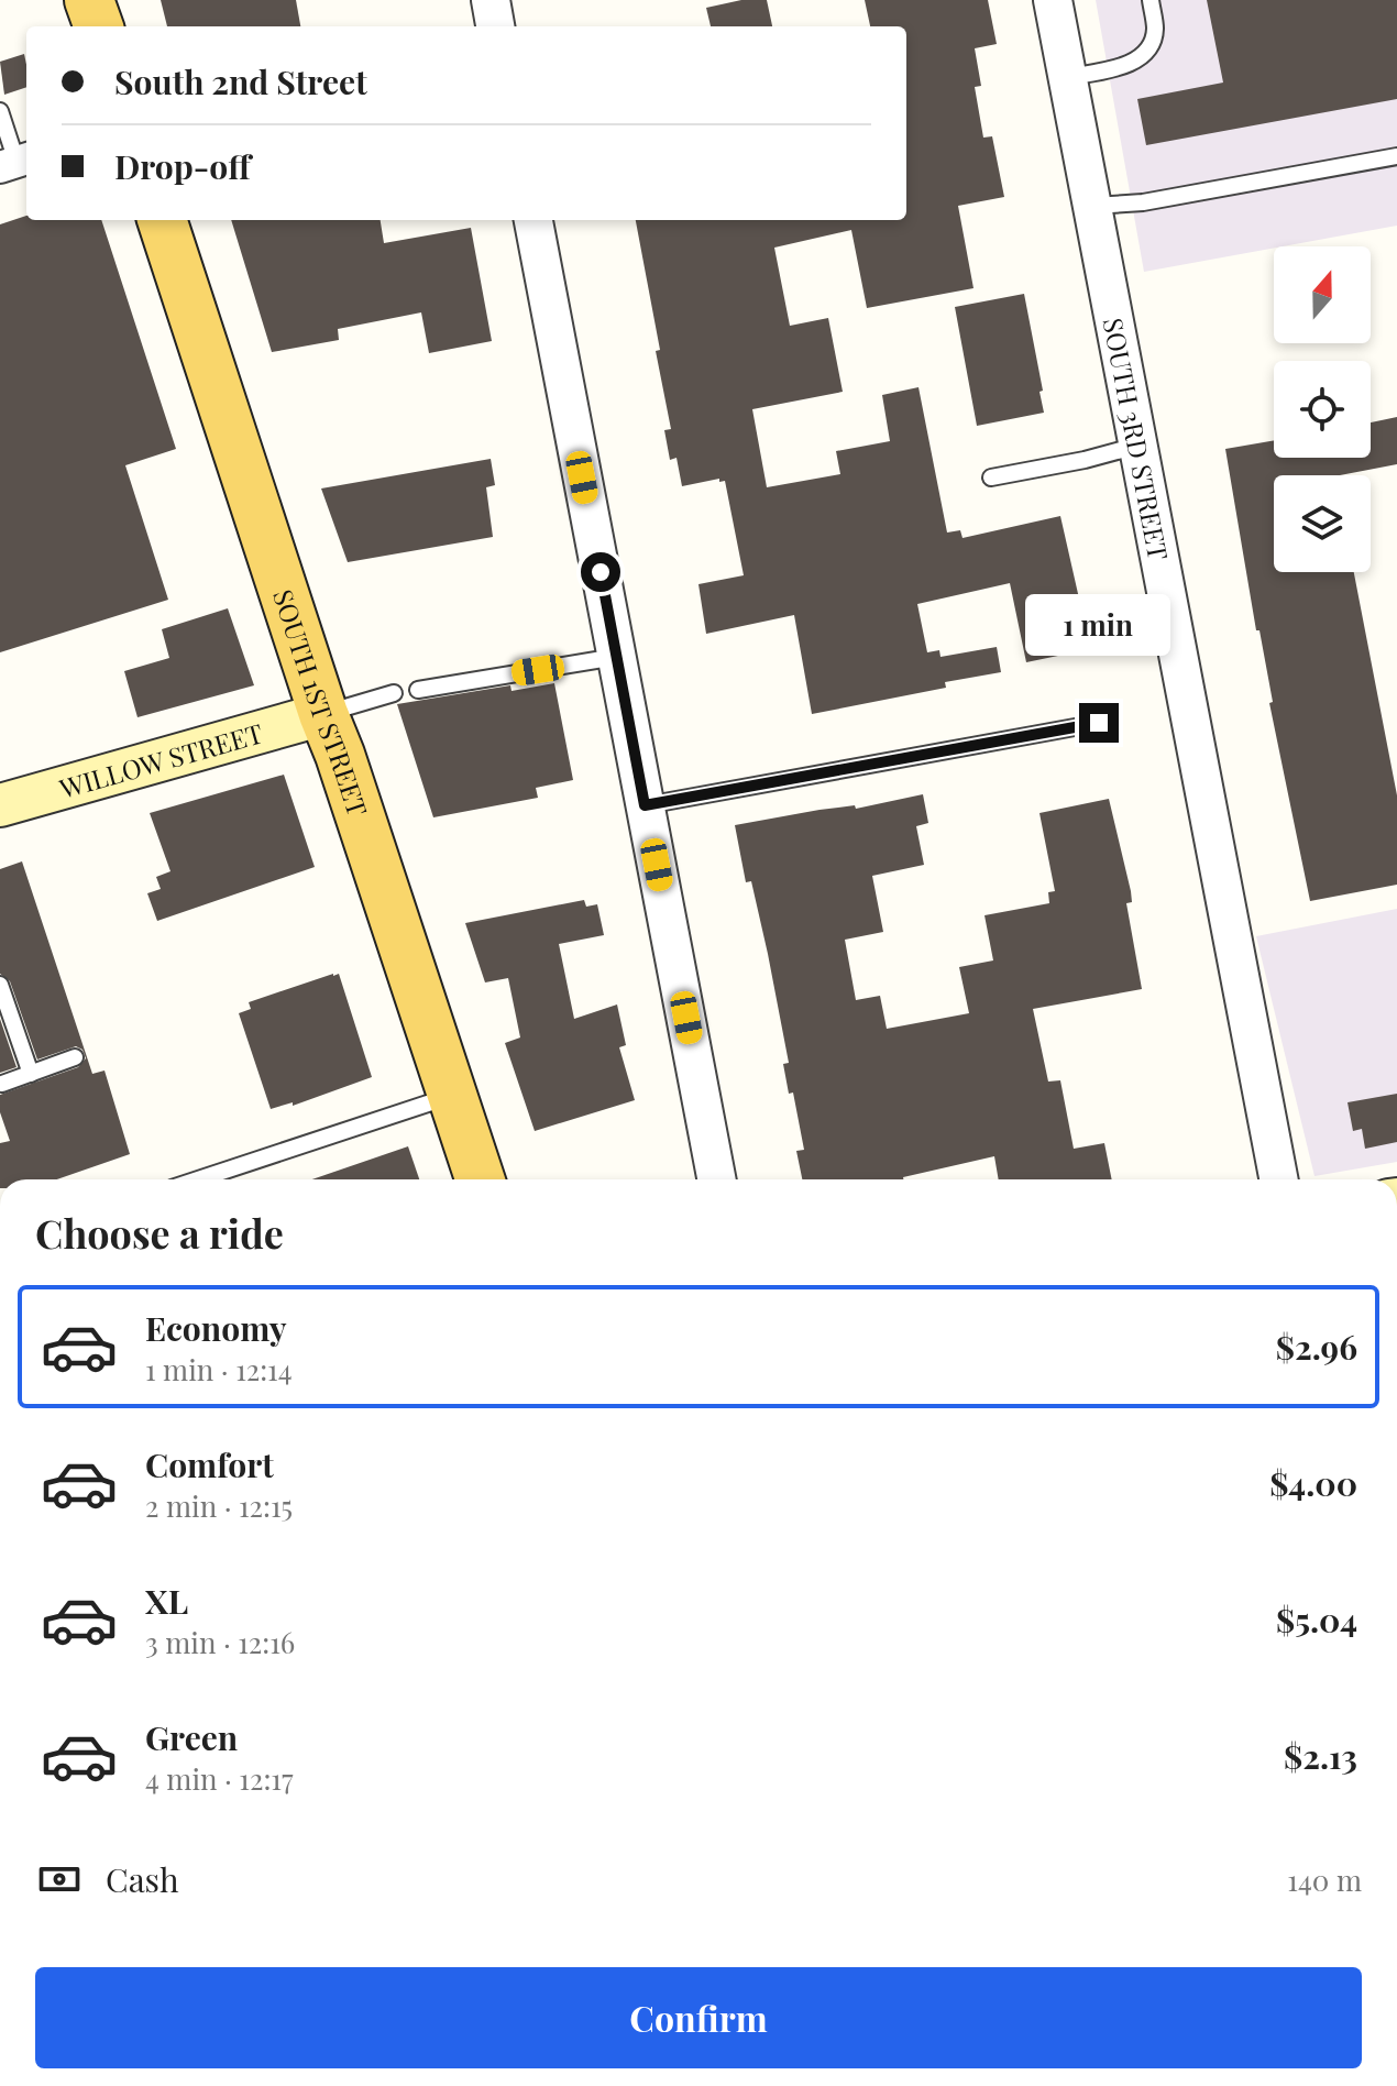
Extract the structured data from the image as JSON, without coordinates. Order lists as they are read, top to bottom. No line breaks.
{"streets":{"main road":["SOUTH 1ST STREET","WILLOW STREET"],"street":["SOUTH 3RD STREET"]},"crossings":[["SOUTH 1ST STREET","WILLOW STREET"]],"north":"top","page":{"banner":["South 2nd Street","Drop-off"],"bubble":"1 min","heading":"Choose a ride","list":[{"name":"Economy","note":"1 min · 12:14","value":"$2.96"},{"name":"Comfort","note":"2 min · 12:15","value":"$4.00"},{"name":"XL","note":"3 min · 12:16","value":"$5.04"},{"name":"Green","note":"4 min · 12:17","value":"$2.13"}],"pay":["Cash","140 m"],"buttons":"Confirm"}}
